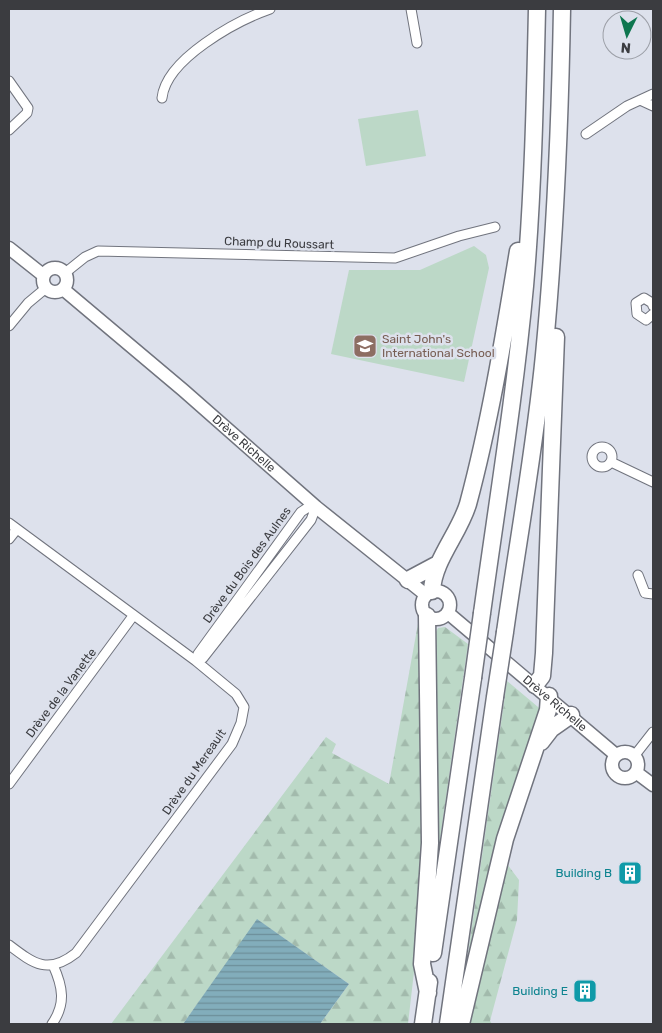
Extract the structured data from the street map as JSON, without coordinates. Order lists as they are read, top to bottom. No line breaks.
{"streets":{"street":["Champ du Roussart","Drève Richelle","Drève du Bois des Aulnes","Drève de la Vanette","Drève du Mereault"]},"crossings":[["Champ du Roussart","Drève Richelle"],["Drève Richelle","Drève du Bois des Aulnes"],["Drève du Bois des Aulnes","Drève du Mereault"],["Drève de la Vanette","Drève du Mereault"]],"places":{"school or university":["Saint John's International School"],"building":["Building B","Building E"]},"north":"bottom"}
